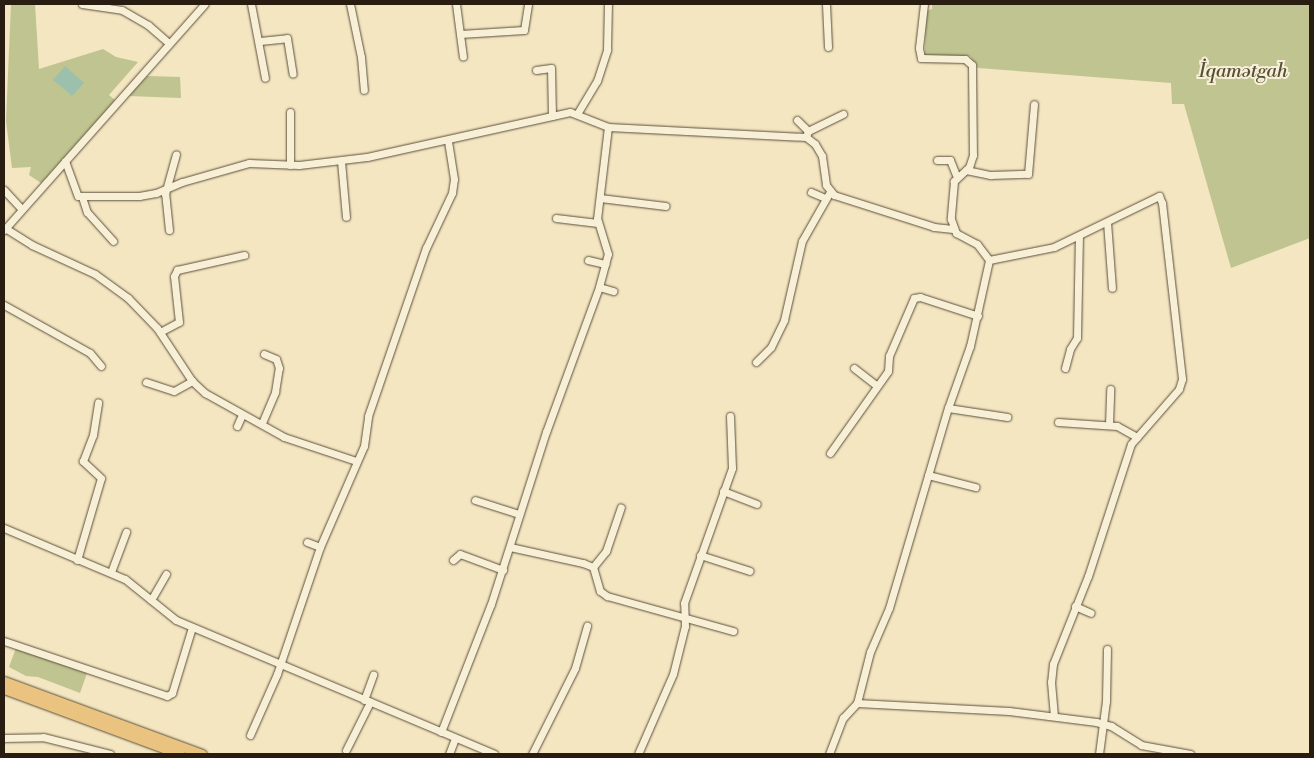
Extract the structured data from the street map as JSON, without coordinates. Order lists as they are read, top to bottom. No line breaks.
{"parks":["İqamətgah"]}
